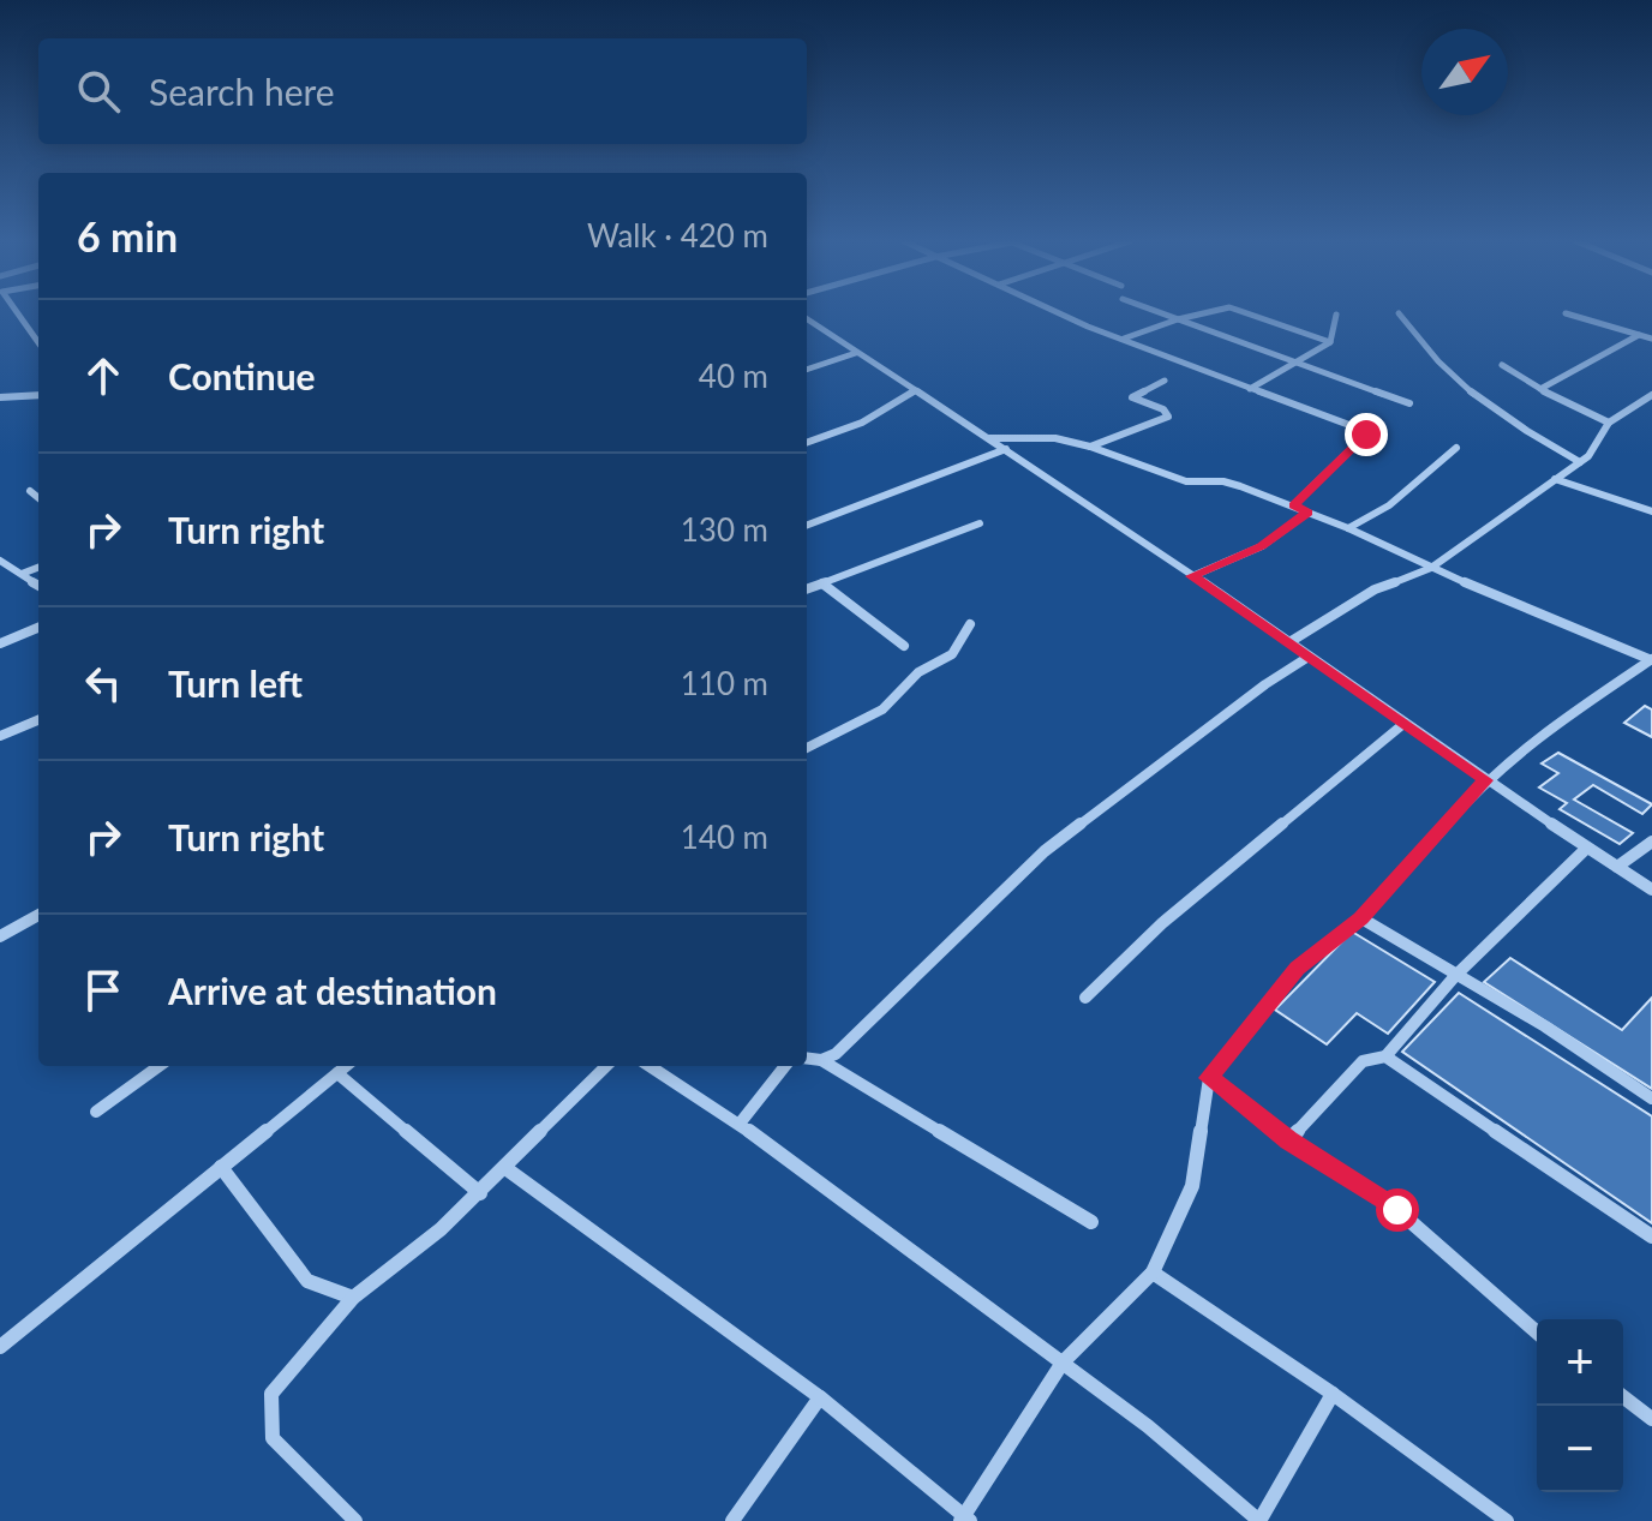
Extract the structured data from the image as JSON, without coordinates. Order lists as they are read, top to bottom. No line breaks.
{"north":"top right","page":{"search":"Search here","heading":["6 min","Walk · 420 m"],"list":[["Continue","40 m"],["Turn right","130 m"],["Turn left","110 m"],["Turn right","140 m"],"Arrive at destination"],"map_buttons":["+","−"]}}
